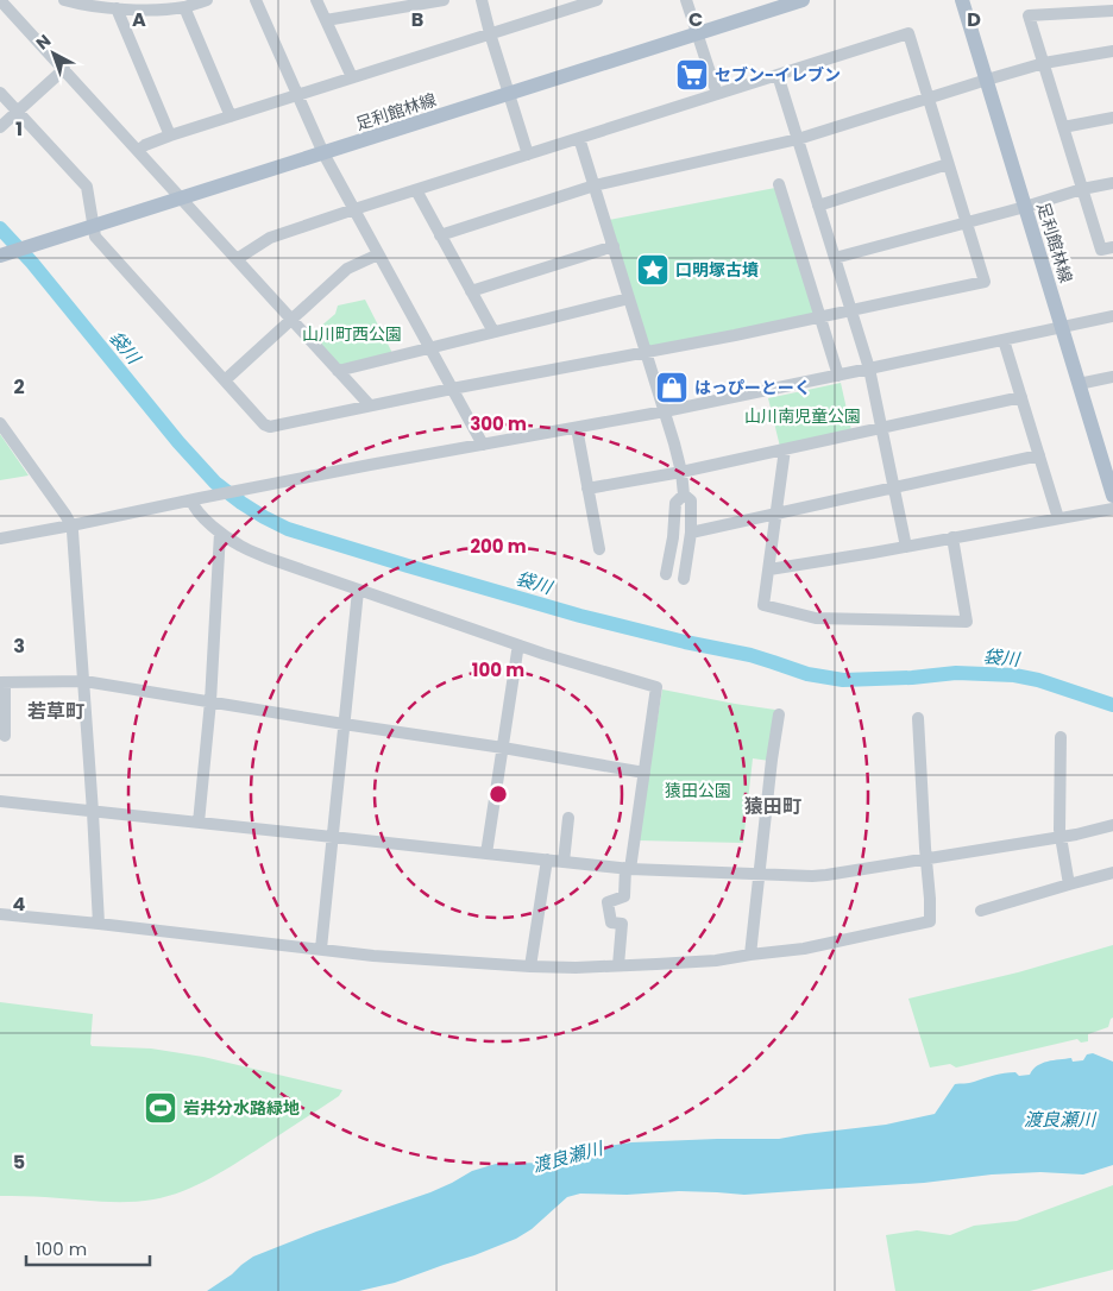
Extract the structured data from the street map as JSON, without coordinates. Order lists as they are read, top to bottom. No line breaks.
{"streets":{"main road":["足利館林線"]},"districts":["若草町","猿田町"],"water":["袋川","渡良瀬川"],"parks":["山川町西公園","山川南児童公園","猿田公園"],"places":{"supermarket":["セブン-イレブン"],"place":["口明塚古墳"],"shop":["はっぴーとーく"],"sports":["岩井分水路緑地"]},"scale_bar":"100 m","north":"top left","grid":{"columns":["A","B","C","D"],"rows":["1","2","3","4","5"]},"rings":["300 m","200 m","100 m"]}
